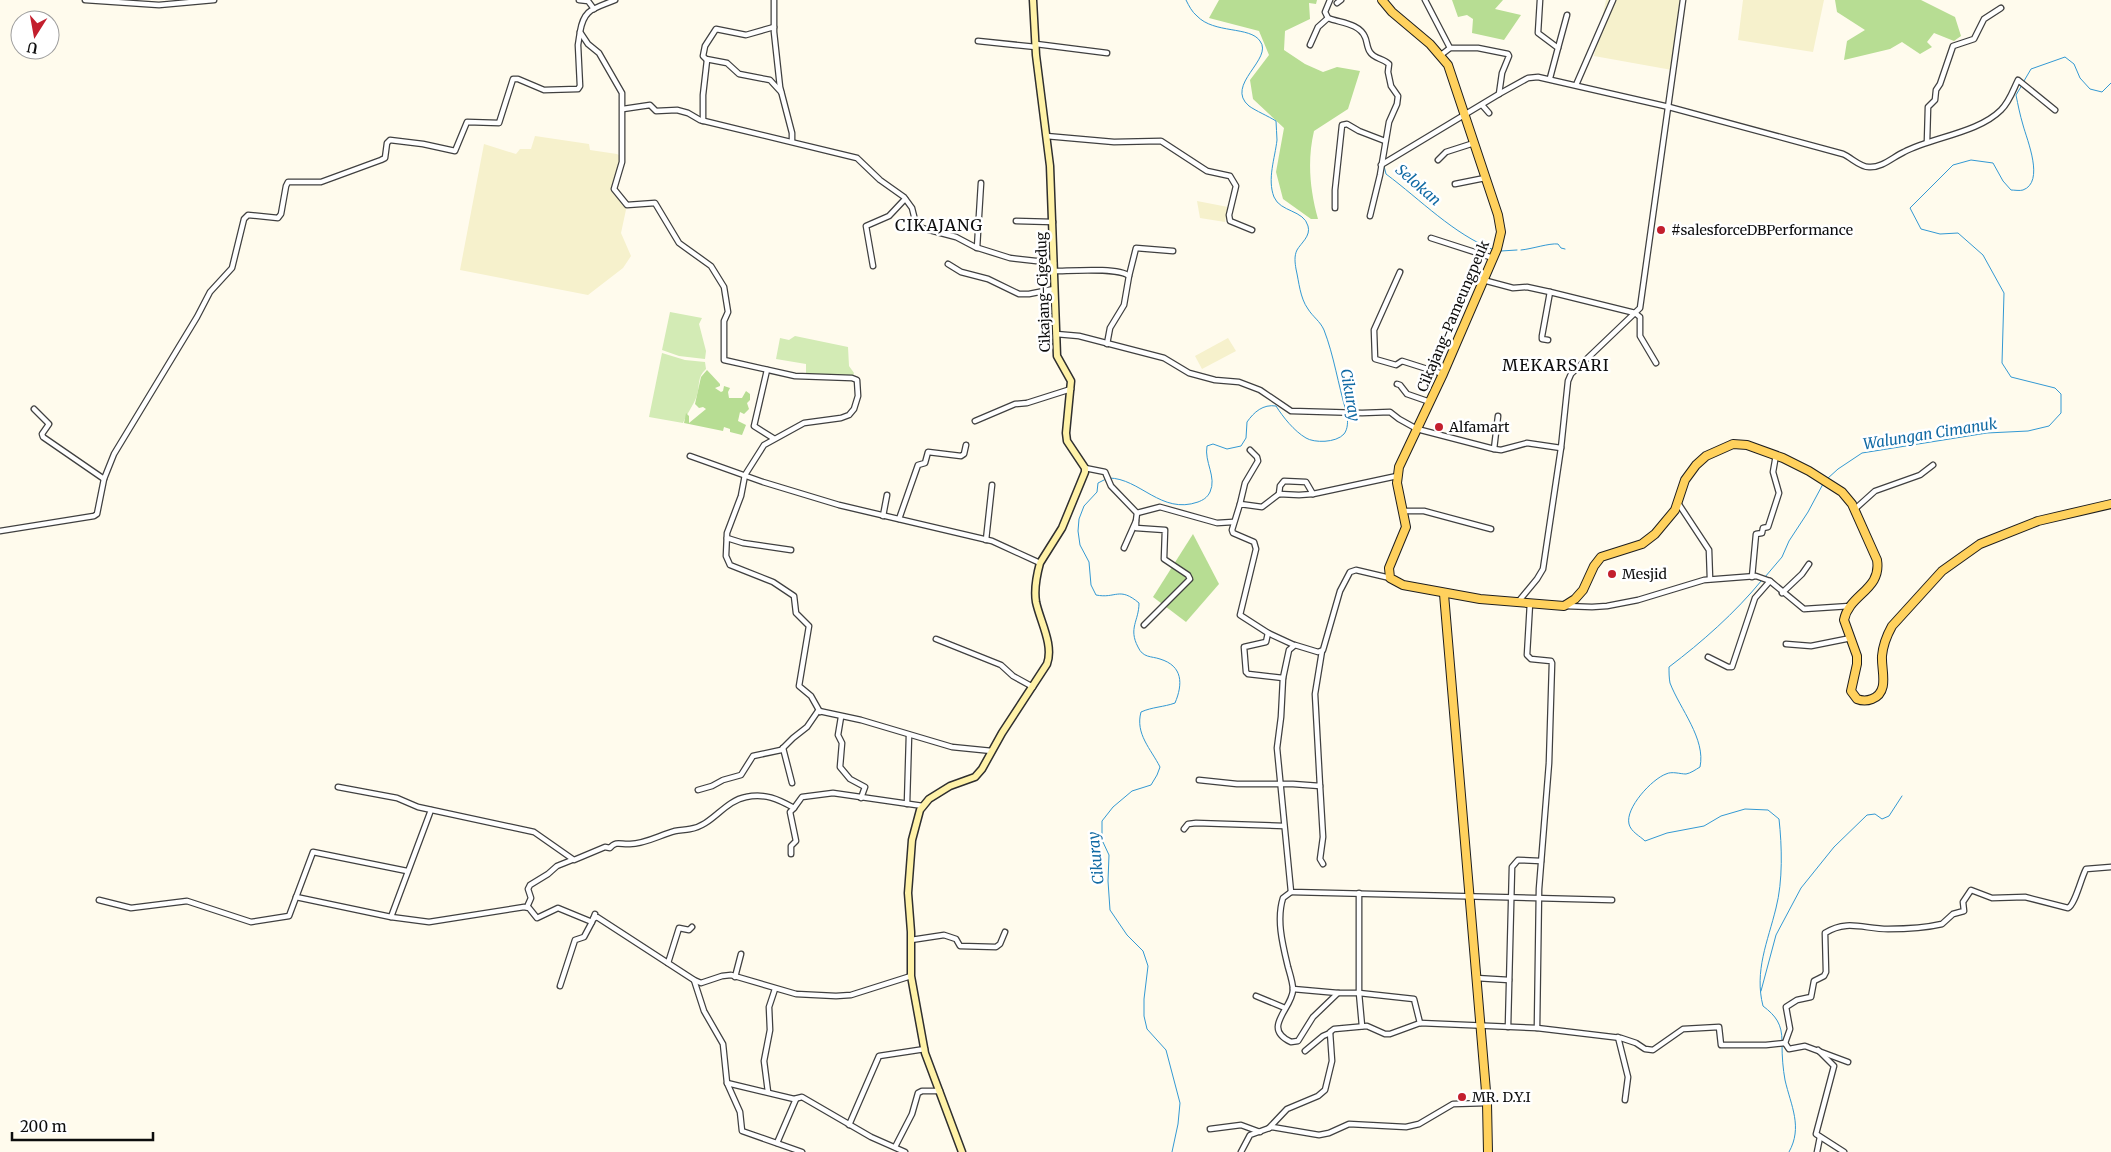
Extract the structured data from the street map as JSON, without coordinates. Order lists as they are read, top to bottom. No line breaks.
{"streets":{"main road":["Cikajang-Pameungpeuk"],"street":["Cikajang-Cigedug"]},"districts":["CIKAJANG","MEKARSARI"],"water":["Selokan","Cikuray","Walungan Cimanuk"],"places":["#salesforceDBPerformance","Alfamart","Mesjid","MR. D.Y.I"],"scale_bar":"200 m","north":"bottom"}
